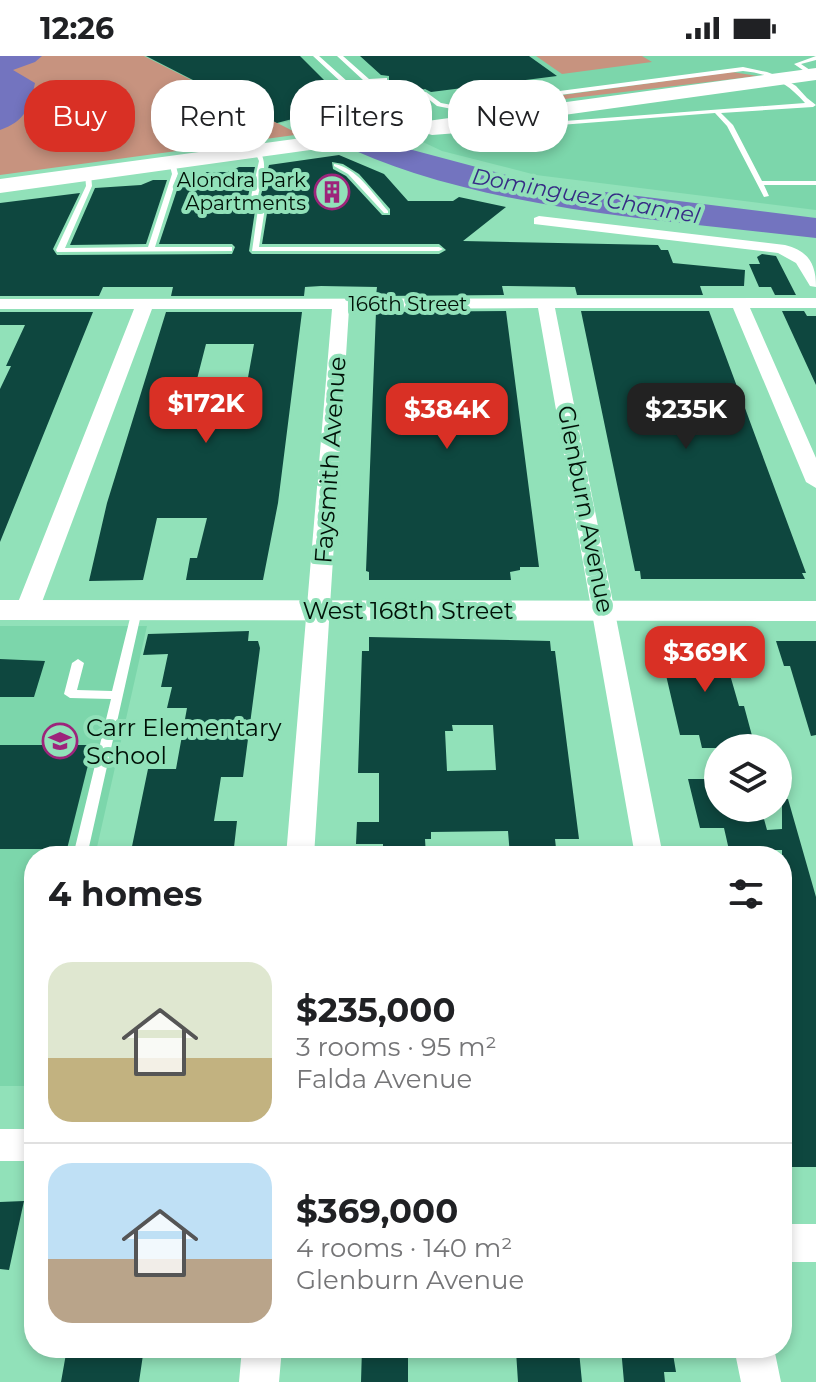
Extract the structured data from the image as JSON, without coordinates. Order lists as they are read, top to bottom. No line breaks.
{"streets":{"street":["166th Street","Faysmith Avenue","Glenburn Avenue","West 168th Street"]},"crossings":[["166th Street","Faysmith Avenue"],["166th Street","Glenburn Avenue"],["Faysmith Avenue","West 168th Street"],["Glenburn Avenue","West 168th Street"]],"water":["Dominguez Channel"],"places":{"building":["Alondra Park Apartments"],"school or university":["Carr Elementary School"]},"page":{"status":"12:26","chip":["Buy","Rent","Filters","New"],"price":["$172K","$384K","$235K","$369K"],"heading":"4 homes","list":[{"name":"$235,000","note":"3 rooms · 95 m² · Falda Avenue"},{"name":"$369,000","note":"4 rooms · 140 m² · Glenburn Avenue"}]}}
